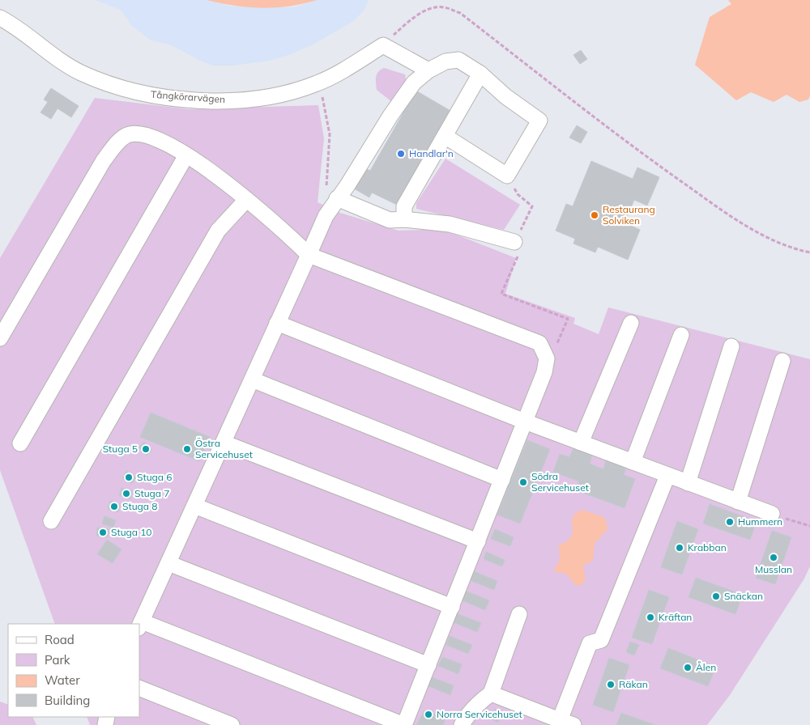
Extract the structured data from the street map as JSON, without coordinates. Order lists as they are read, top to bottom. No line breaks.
{"streets":{"street":["Tångkörarvägen"]},"places":["Handlar'n","Restaurang Solviken","Stuga 5","Östra Servicehuset","Stuga 6","Södra Servicehuset","Stuga 7","Stuga 8","Hummern","Stuga 10","Krabban","Musslan","Snäckan","Kräftan","Ålen","Räkan","Norra Servicehuset"],"legend":["Road","Park","Water","Building"]}
